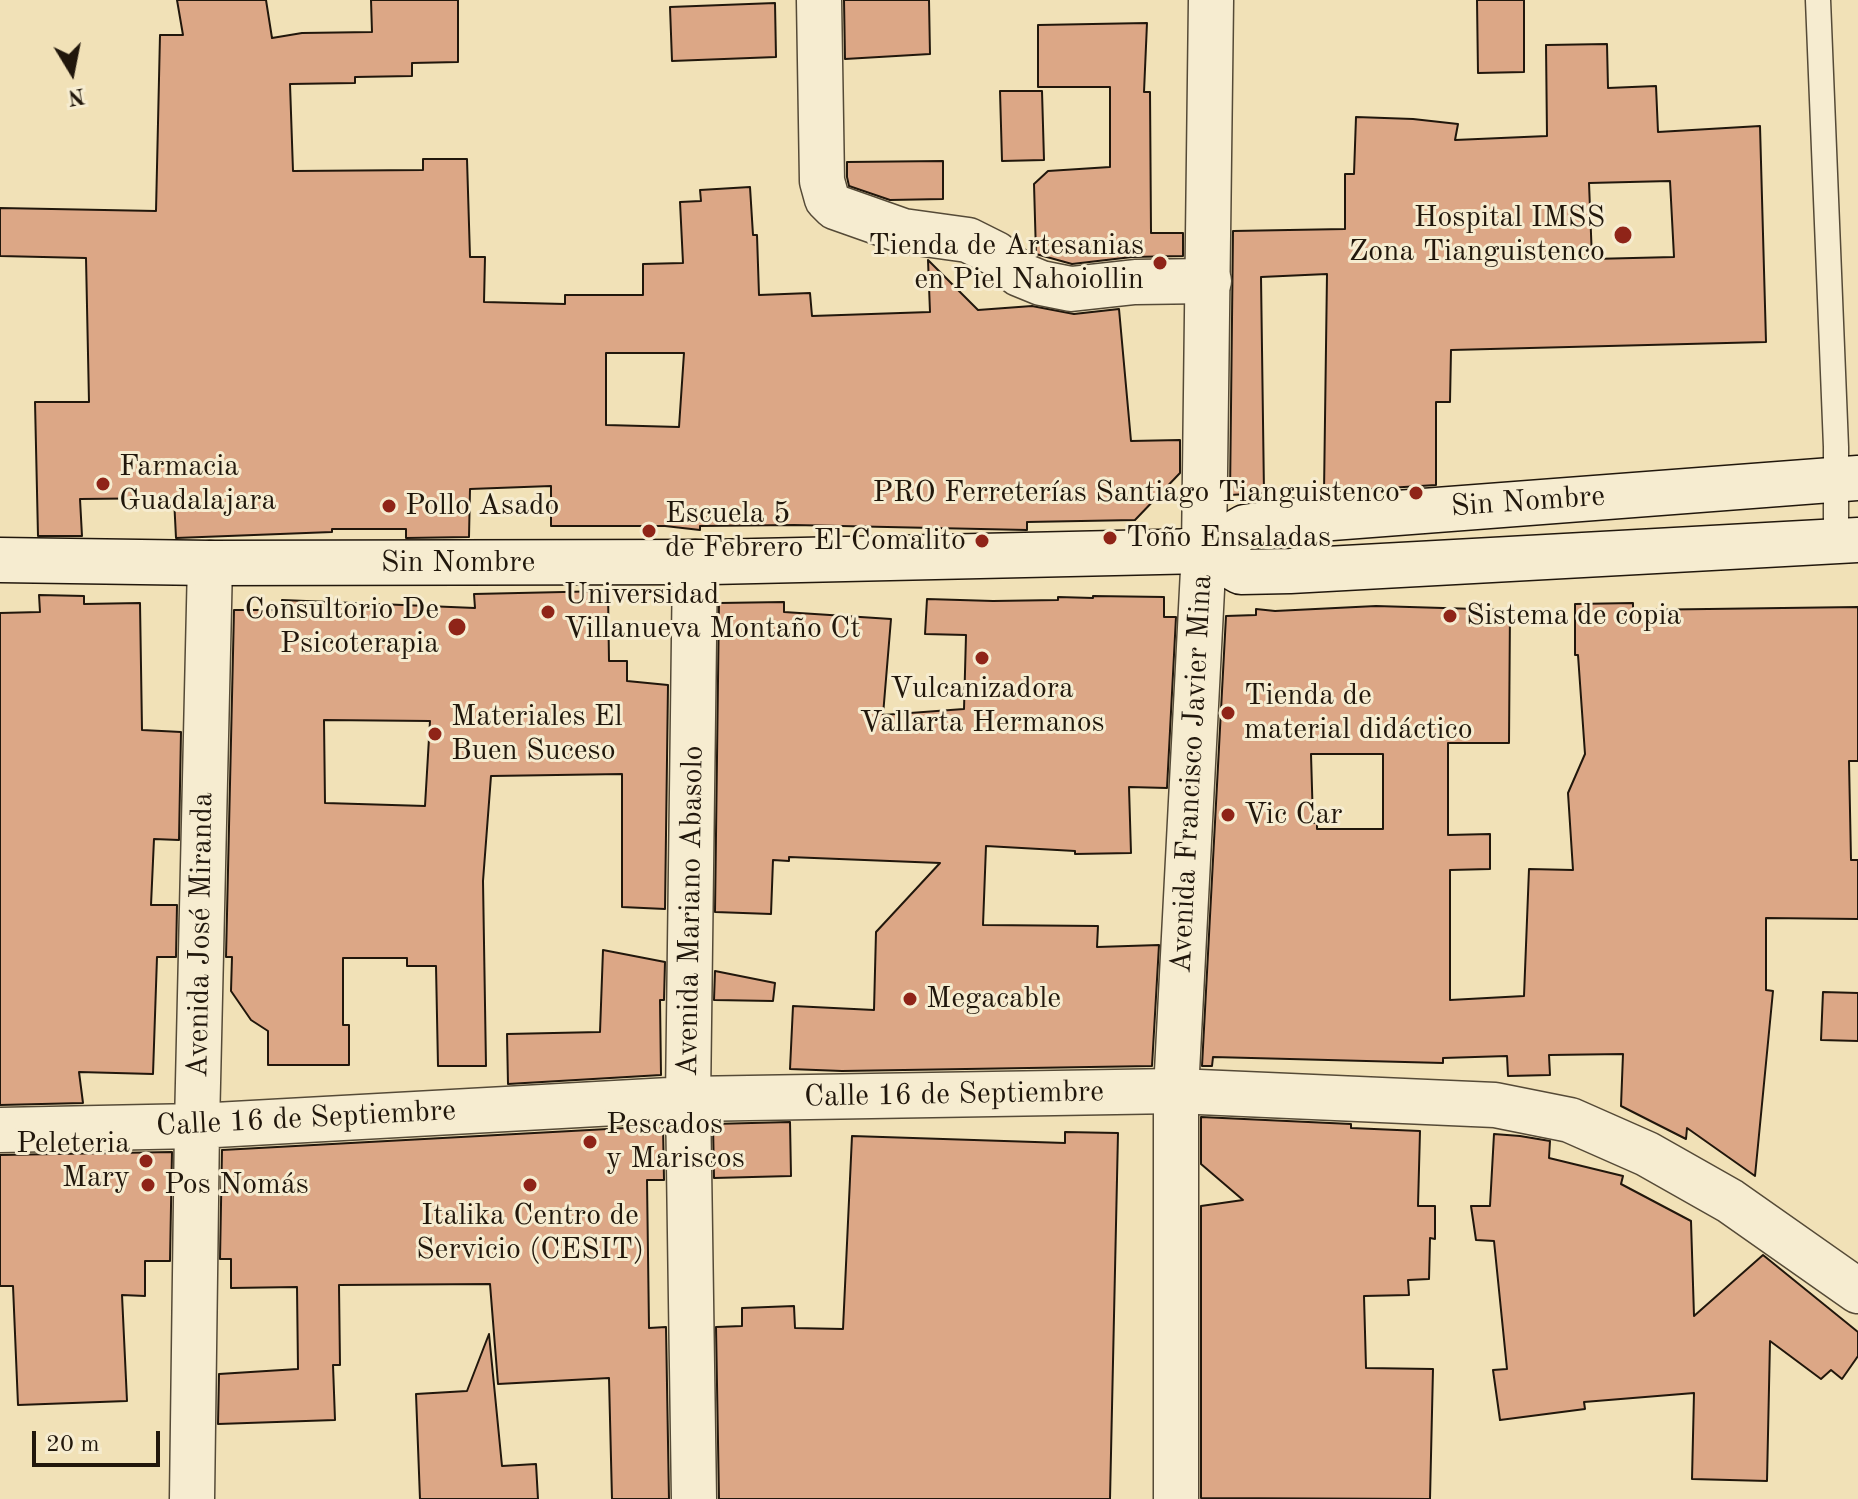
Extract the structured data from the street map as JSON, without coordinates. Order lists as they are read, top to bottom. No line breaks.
{"streets":{"street":["Sin Nombre","Avenida Francisco Javier Mina","Avenida Mariano Abasolo","Avenida José Miranda","Calle 16 de Septiembre"]},"crossings":[["Sin Nombre","Avenida Francisco Javier Mina"],["Sin Nombre","Avenida Mariano Abasolo"],["Sin Nombre","Avenida José Miranda"],["Avenida Francisco Javier Mina","Calle 16 de Septiembre"],["Avenida Mariano Abasolo","Calle 16 de Septiembre"],["Avenida José Miranda","Calle 16 de Septiembre"]],"places":["Hospital IMSS Zona Tianguistenco","Tienda de Artesanias en Piel Nahoiollin","Farmacia Guadalajara","PRO Ferreterías Santiago Tianguistenco","Pollo Asado","Escuela 5 de Febrero","Toño Ensaladas","El Comalito","Universidad Villanueva Montaño Ct","Sistema de copia","Consultorio De Psicoterapia","Vulcanizadora Vallarta Hermanos","Tienda de material didáctico","Materiales El Buen Suceso","Vic Car","Megacable","Pescados y Mariscos","Peleteria Mary","Pos Nomás","Italika Centro de Servicio (CESIT)"],"scale_bar":"20 m","north":"bottom"}
